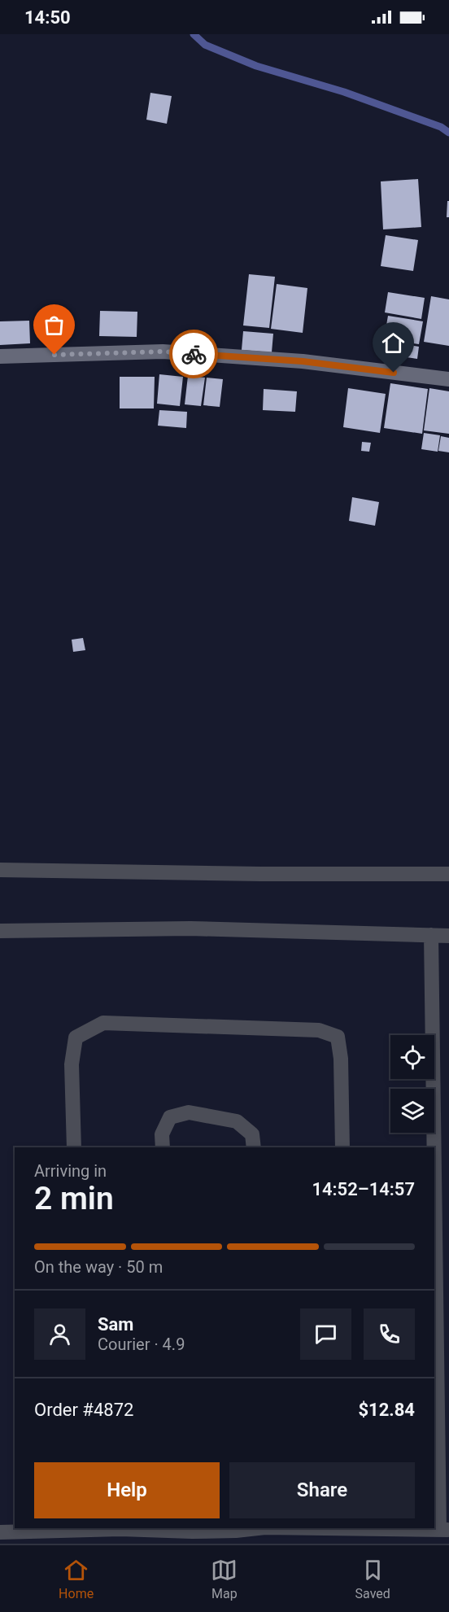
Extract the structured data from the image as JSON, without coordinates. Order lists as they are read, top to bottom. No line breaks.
{"page":{"status":"14:50","heading":["2 min","Arriving in","14:52–14:57"],"panel":["Sam","Courier · 4.9","Order #4872","$12.84"],"bar":"On the way · 50 m","buttons":["Help","Share"],"tabs":["Home","Map","Saved"]}}
